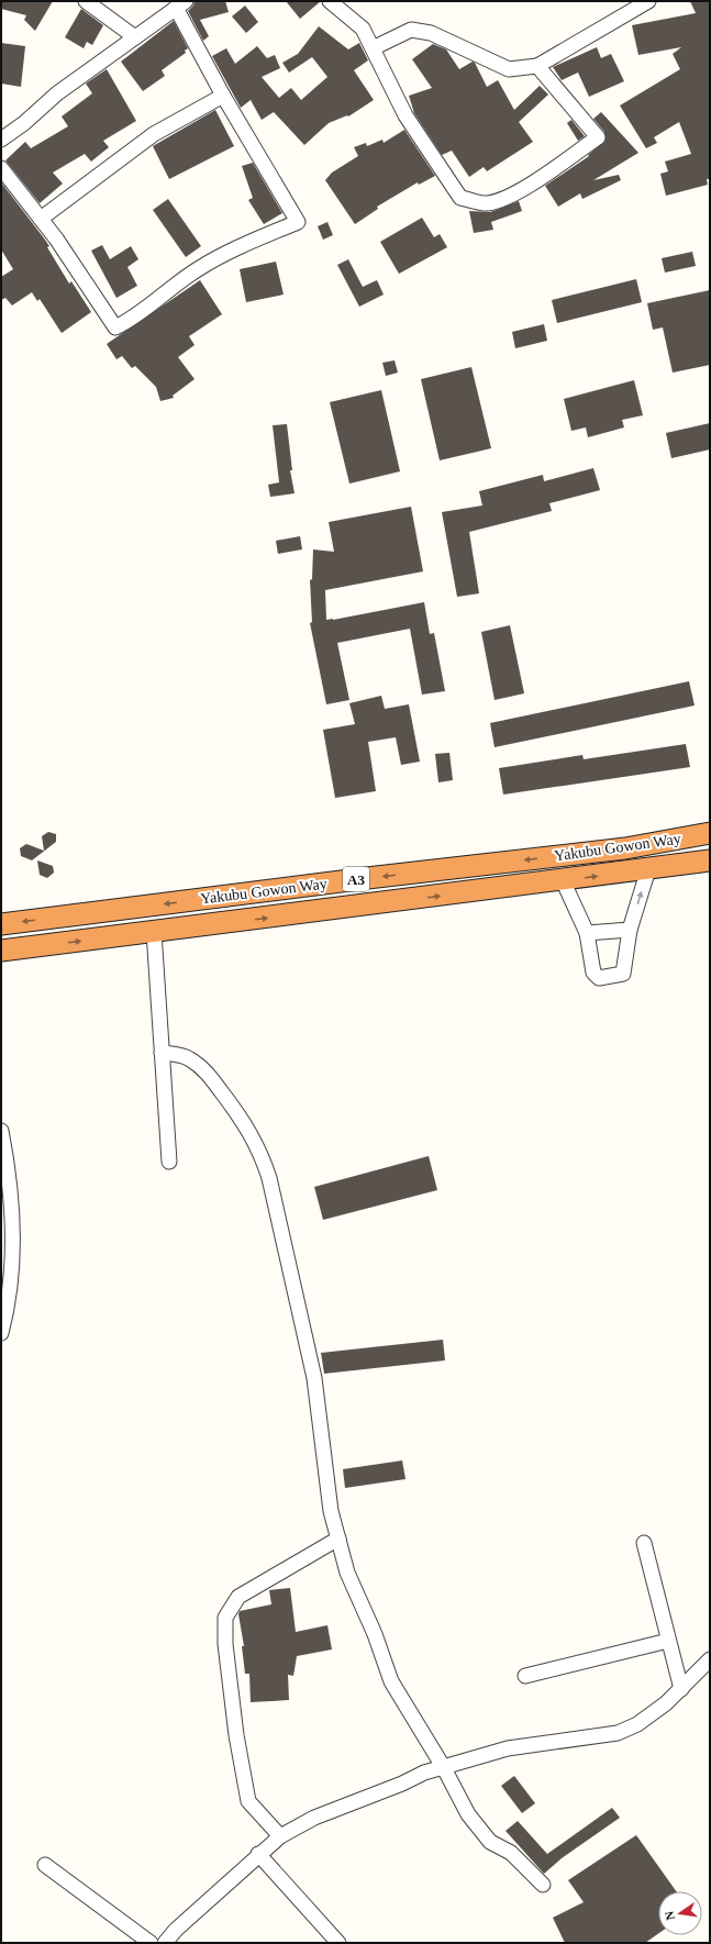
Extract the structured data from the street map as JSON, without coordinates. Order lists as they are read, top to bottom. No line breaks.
{"streets":{"highway":["Yakubu Gowon Way","A3"]},"north":"left"}
